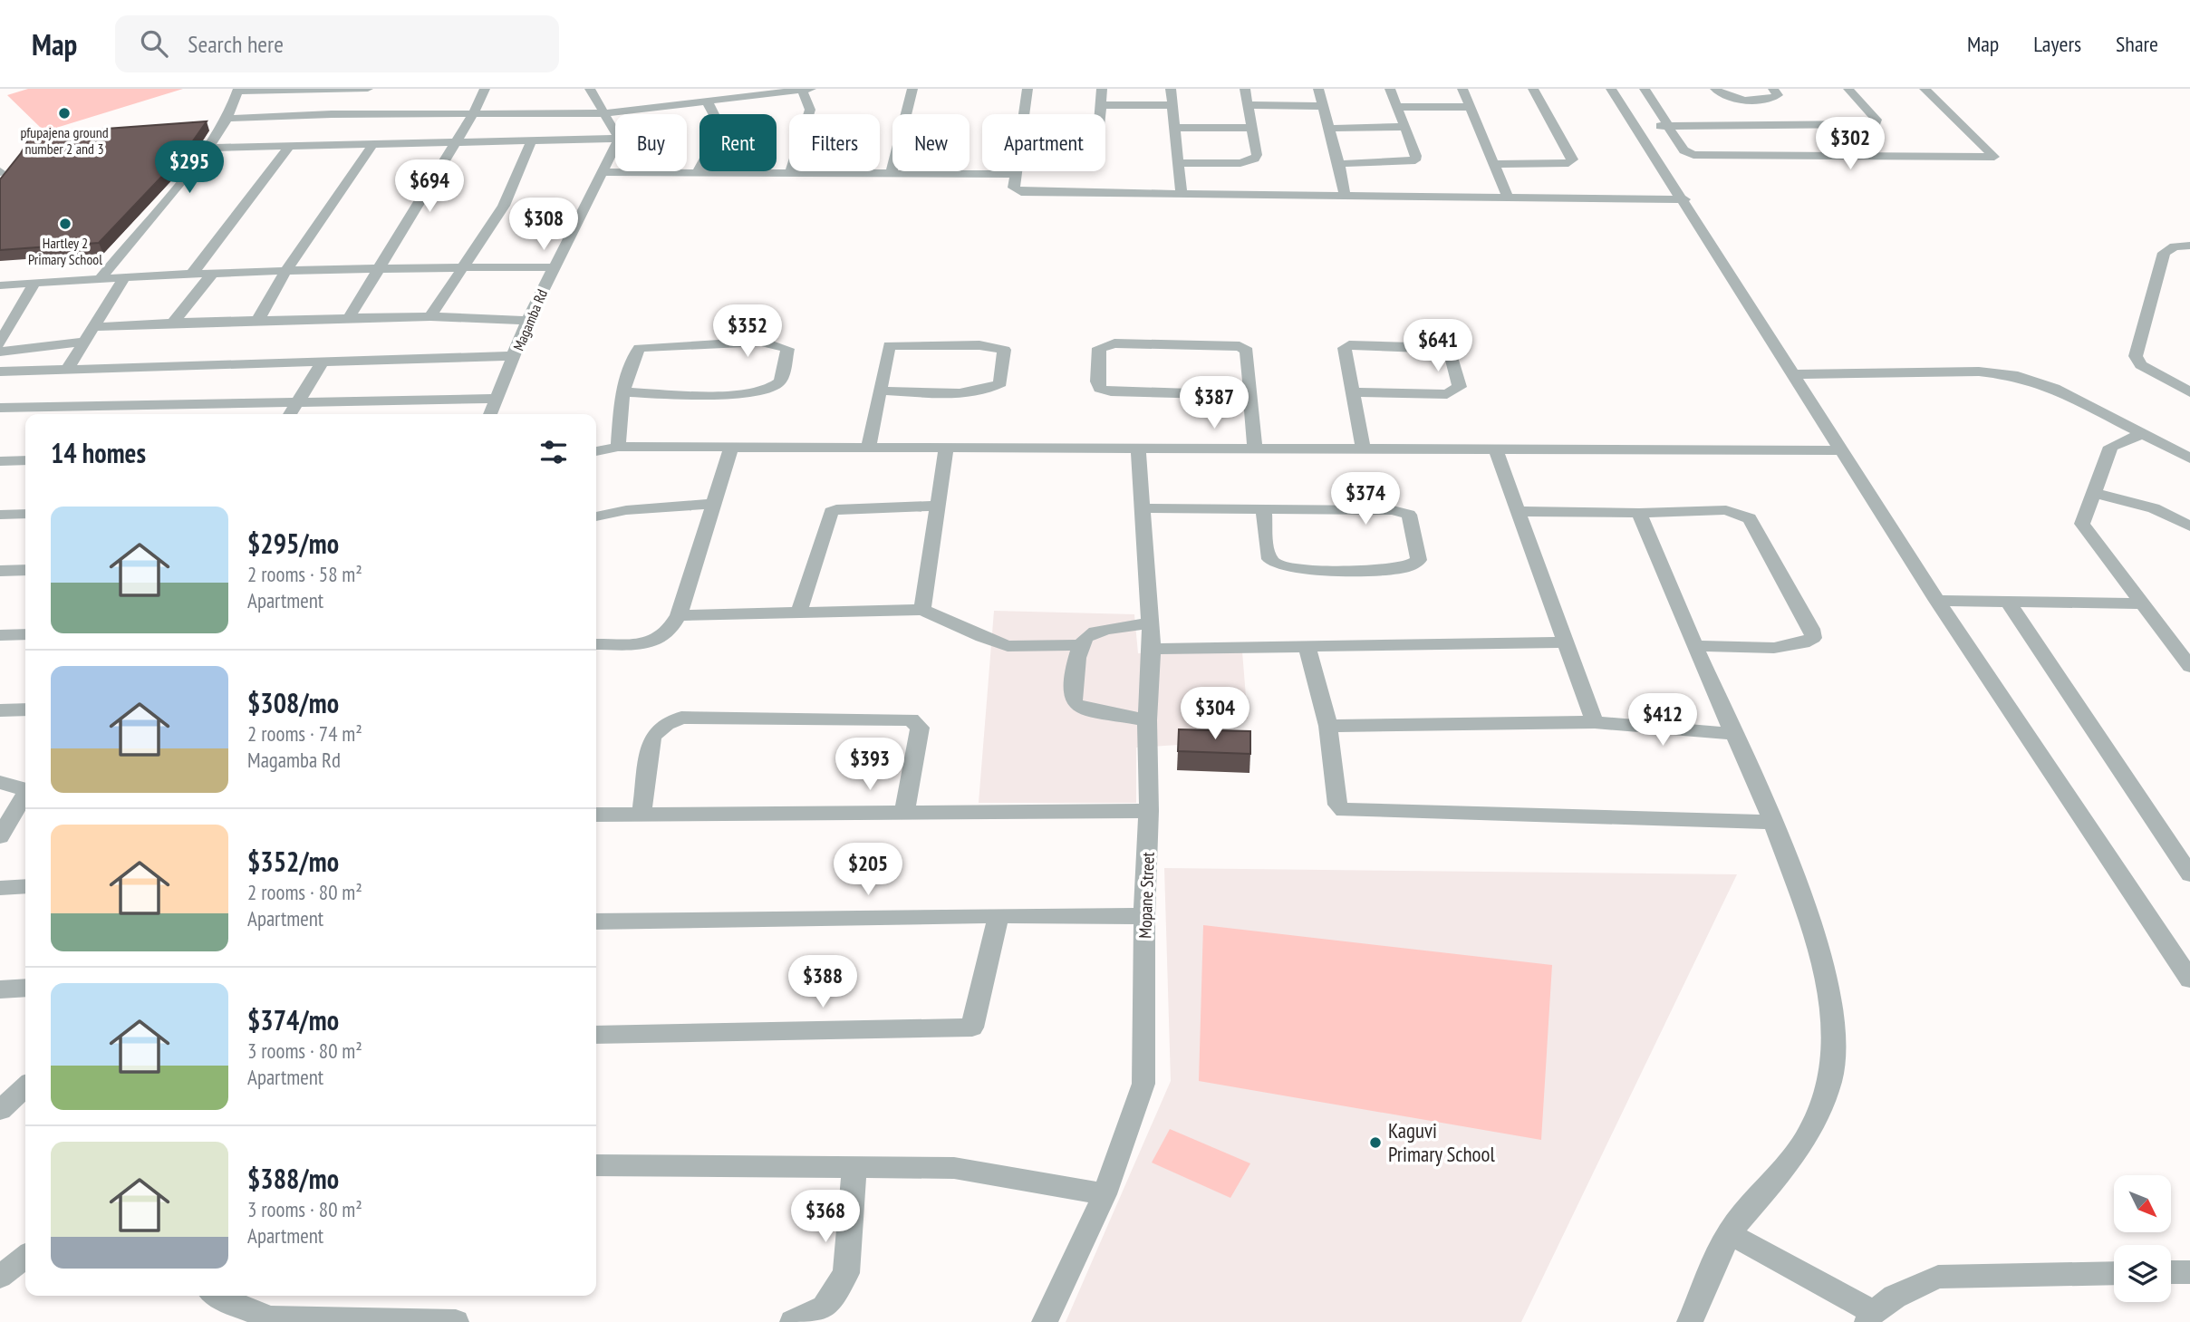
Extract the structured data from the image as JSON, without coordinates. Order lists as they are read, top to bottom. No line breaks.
{"streets":{"street":["Magamba Rd","Mopane Street"]},"places":["pfupajena ground number 2 and 3","Hartley 2 Primary School","Kaguvi Primary School"],"north":"bottom right","page":{"header":"Map","search":"Search here","nav":["Map","Layers","Share"],"chip":["Buy","Rent","Filters","New","Apartment"],"price":["$302","$295","$694","$308","$352","$641","$387","$374","$304","$412","$393","$205","$388","$368"],"heading":"14 homes","list":[{"name":"$295/mo","note":"2 rooms · 58 m² · Apartment"},{"name":"$308/mo","note":"2 rooms · 74 m² · Magamba Rd"},{"name":"$352/mo","note":"2 rooms · 80 m² · Apartment"},{"name":"$374/mo","note":"3 rooms · 80 m² · Apartment"},{"name":"$388/mo","note":"3 rooms · 80 m² · Apartment"}]}}
